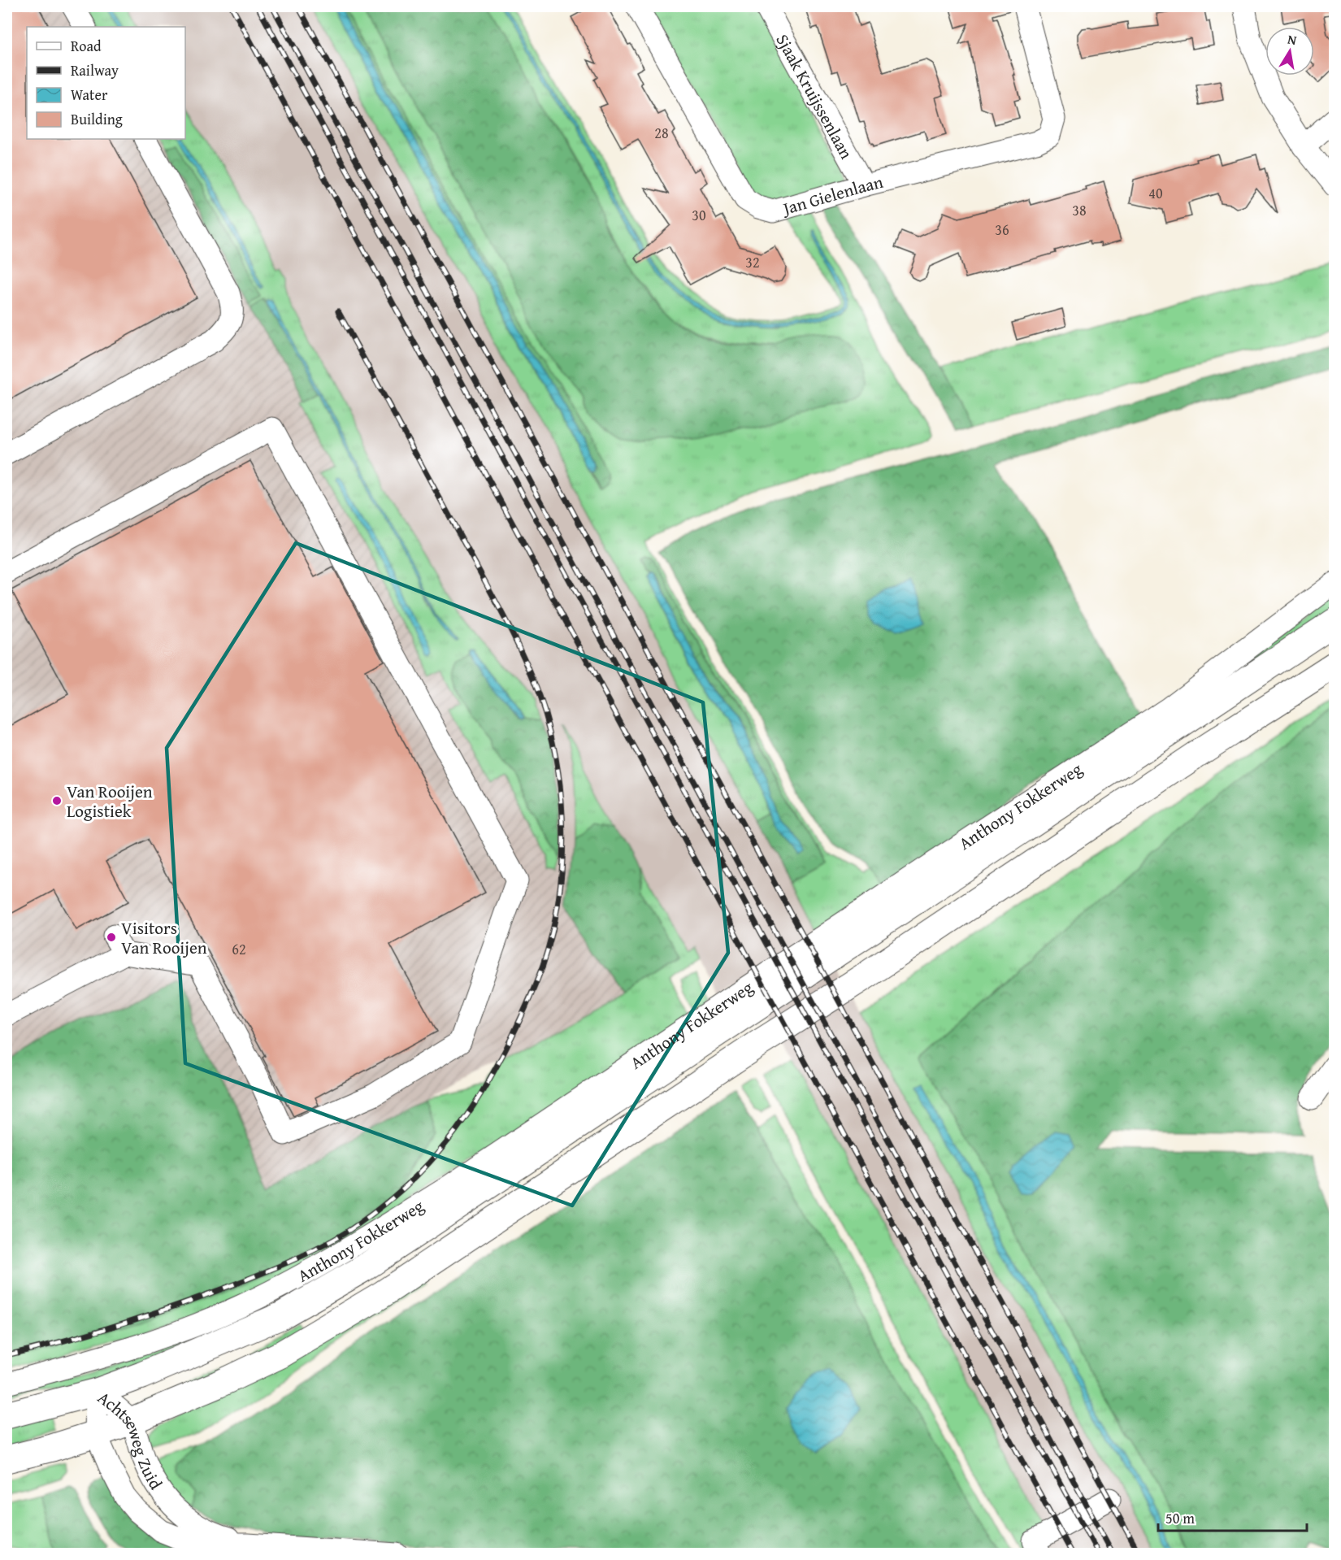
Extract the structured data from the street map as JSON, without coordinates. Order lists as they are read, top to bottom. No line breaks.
{"streets":{"main road":["Anthony Fokkerweg"],"street":["Sjaak Kruijssenlaan","Jan Gielenlaan","Achtseweg Zuid"]},"crossings":[["Sjaak Kruijssenlaan","Jan Gielenlaan"],["Anthony Fokkerweg","Achtseweg Zuid"]],"places":["Van Rooijen Logistiek","Visitors Van Rooijen"],"house_numbers":["28","40","38","30","36","32","62"],"legend":["Road","Railway","Water","Building"],"scale_bar":"50 m","north":"top"}
